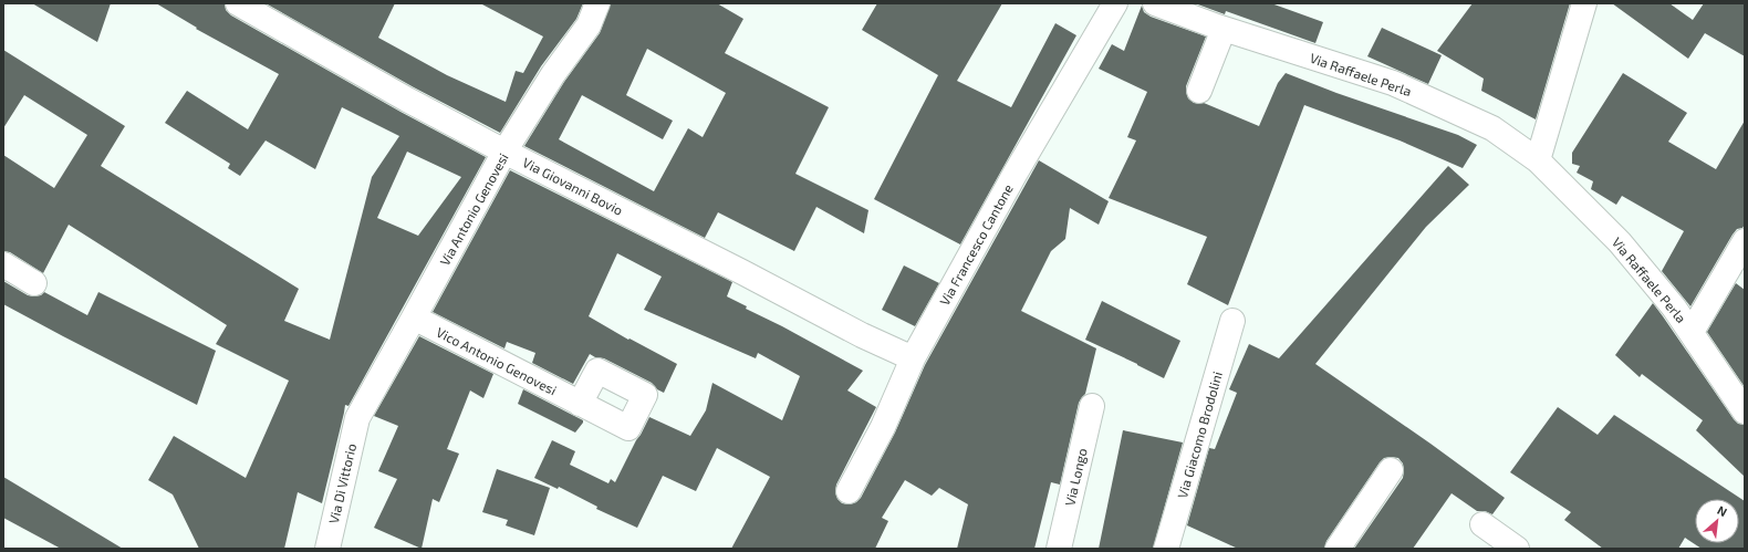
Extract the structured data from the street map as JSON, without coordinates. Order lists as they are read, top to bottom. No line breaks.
{"streets":{"street":["Via Raffaele Perla","Via Giovanni Bovio","Via Antonio Genovesi","Via Francesco Cantone","Vico Antonio Genovesi","Via Giacomo Brodolini","Via Longo","Via Di Vittorio"]},"crossings":[["Via Giovanni Bovio","Via Antonio Genovesi"],["Via Giovanni Bovio","Via Francesco Cantone"],["Via Antonio Genovesi","Vico Antonio Genovesi"],["Via Antonio Genovesi","Via Di Vittorio"]],"north":"top right"}
